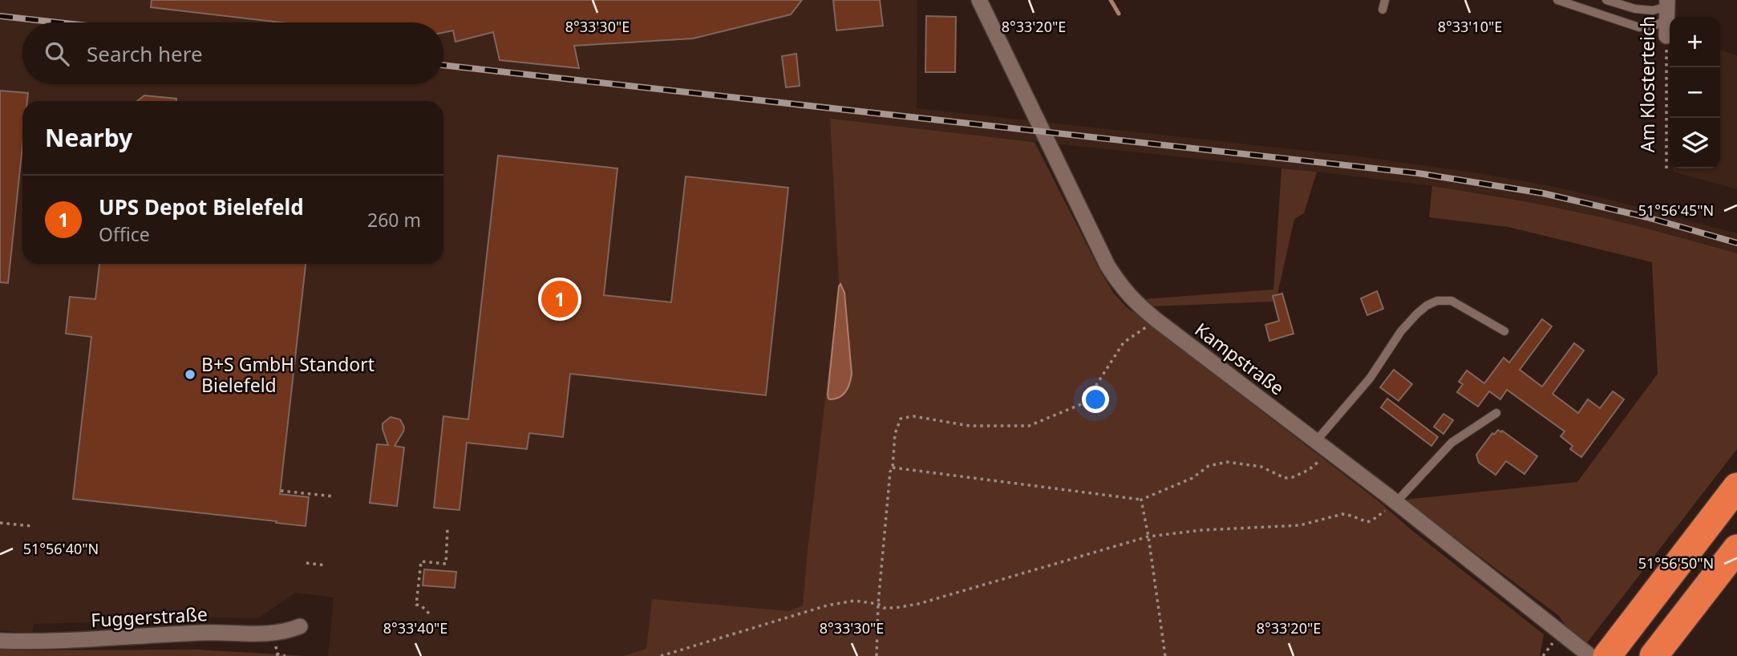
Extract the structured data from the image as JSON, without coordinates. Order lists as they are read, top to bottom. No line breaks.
{"streets":{"street":["Kampstraße","Fuggerstraße"],"path":["Am Klosterteich"]},"places":["B+S GmbH Standort Bielefeld"],"page":{"map_buttons":["+","−"],"search":"Search here","heading":"Nearby","list":[{"mark":"1","name":"UPS Depot Bielefeld","note":"Office","value":"260 m"}],"pins":"1"},"coordinates":["8°33'10\"E","8°33'30\"E","8°33'20\"E","51°56'45\"N","51°56'40\"N","51°56'50\"N","8°33'40\"E"]}
